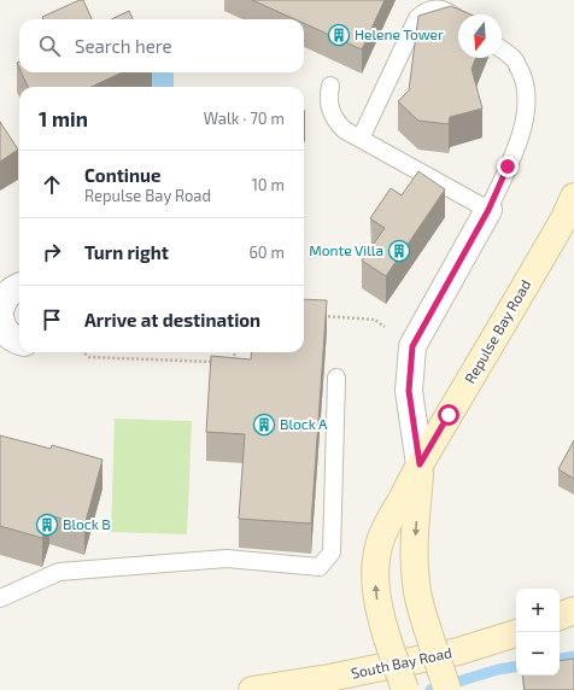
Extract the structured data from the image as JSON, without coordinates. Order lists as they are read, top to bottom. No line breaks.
{"streets":{"main road":["Repulse Bay Road","South Bay Road"]},"places":{"building":["Helene Tower","Monte Villa","Block A","Block B"]},"north":"bottom","page":{"search":"Search here","heading":["1 min","Walk · 70 m"],"list":[["Continue","Repulse Bay Road","10 m"],["Turn right","60 m"],"Arrive at destination"],"map_buttons":["+","−"]}}
